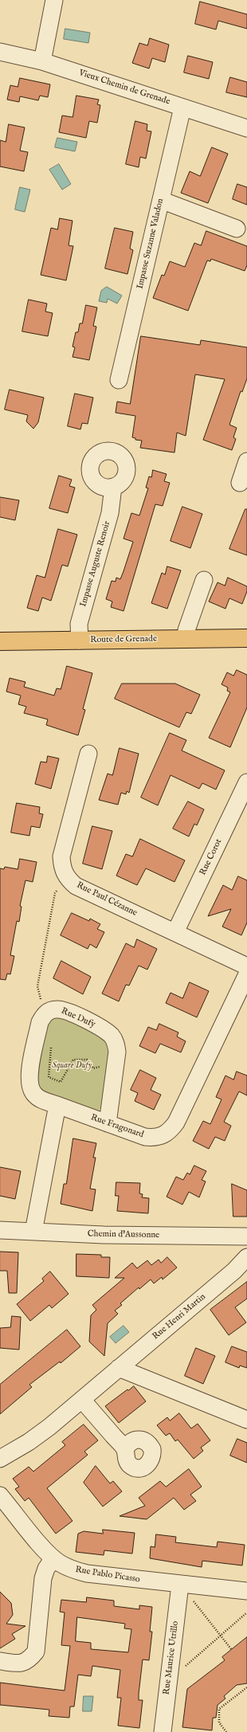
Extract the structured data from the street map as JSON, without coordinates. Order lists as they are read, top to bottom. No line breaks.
{"streets":{"main road":["Route de Grenade"],"street":["Vieux Chemin de Grenade","Impasse Suzanne Valadon","Impasse Auguste Renoir","Rue Corot","Rue Paul Cézanne","Rue Dufy","Rue Fragonard","Chemin d'Aussonne","Rue Henri Martin","Rue Pablo Picasso","Rue Maurice Utrillo"]},"crossings":[["Vieux Chemin de Grenade","Impasse Suzanne Valadon"],["Impasse Auguste Renoir","Route de Grenade"],["Rue Corot","Rue Paul Cézanne"],["Rue Dufy","Rue Fragonard"],["Chemin d'Aussonne","Rue Henri Martin"],["Rue Pablo Picasso","Rue Maurice Utrillo"]],"parks":["Square Dufy"]}
